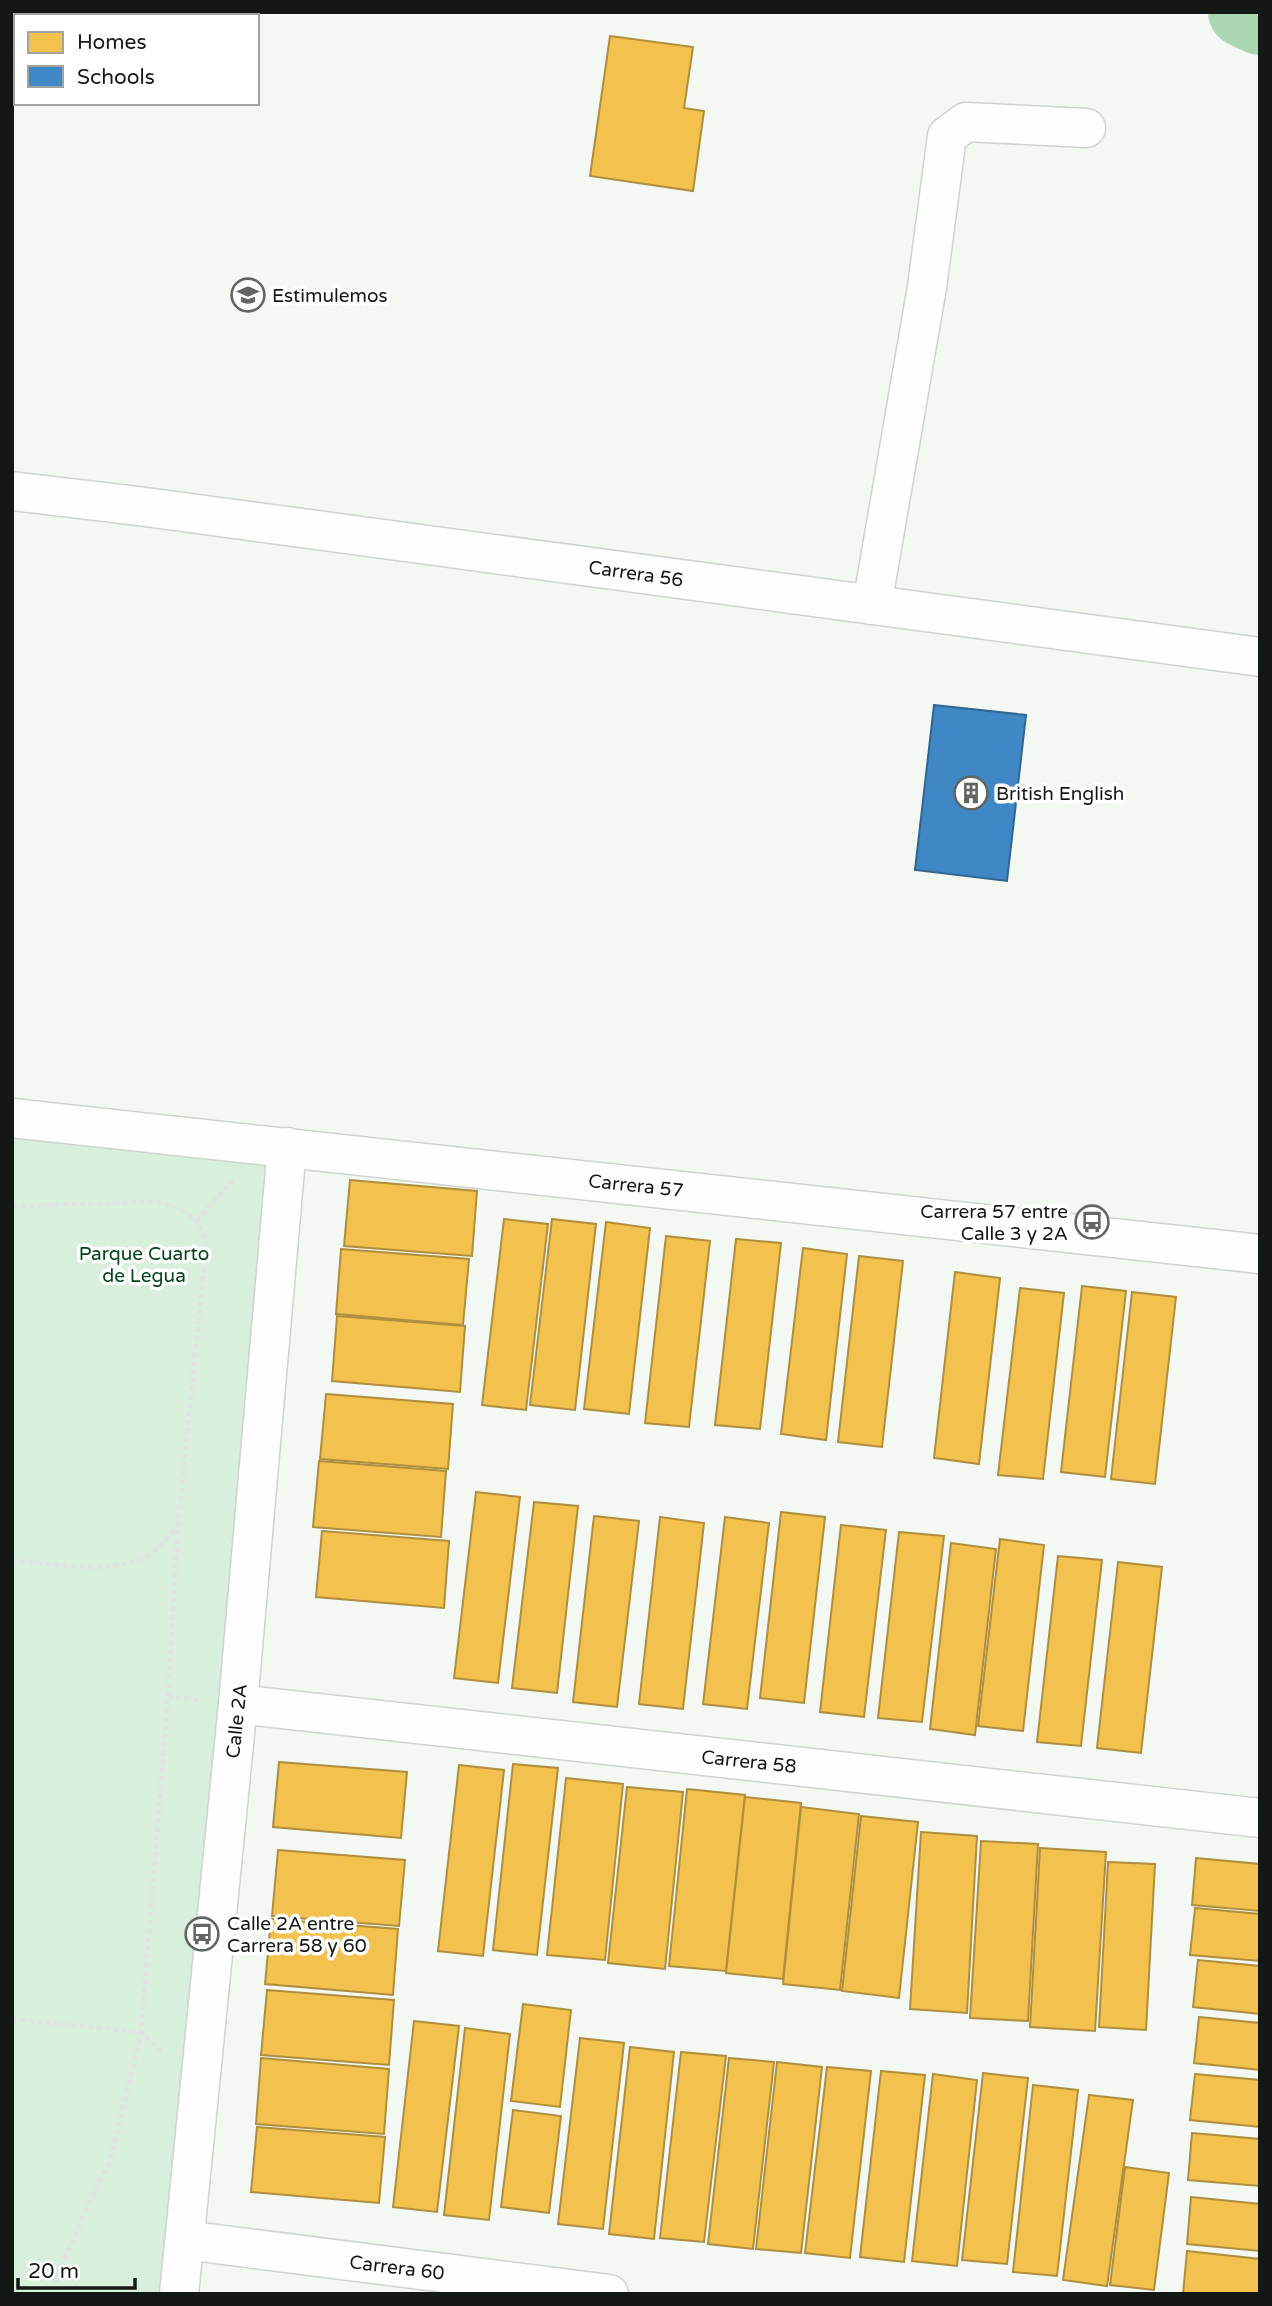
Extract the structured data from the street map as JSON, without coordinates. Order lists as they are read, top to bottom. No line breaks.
{"streets":{"street":["Carrera 56","Carrera 57","Calle 2A","Carrera 58","Carrera 60"]},"crossings":[["Carrera 57","Calle 2A"],["Calle 2A","Carrera 58"],["Calle 2A","Carrera 60"]],"parks":["Parque Cuarto de Legua"],"places":{"school or university":["Estimulemos"],"building":["British English"],"bus stop":["Carrera 57 entre Calle 3 y 2A","Calle 2A entre Carrera 58 y 60"]},"legend":["Homes","Schools"],"scale_bar":"20 m"}
